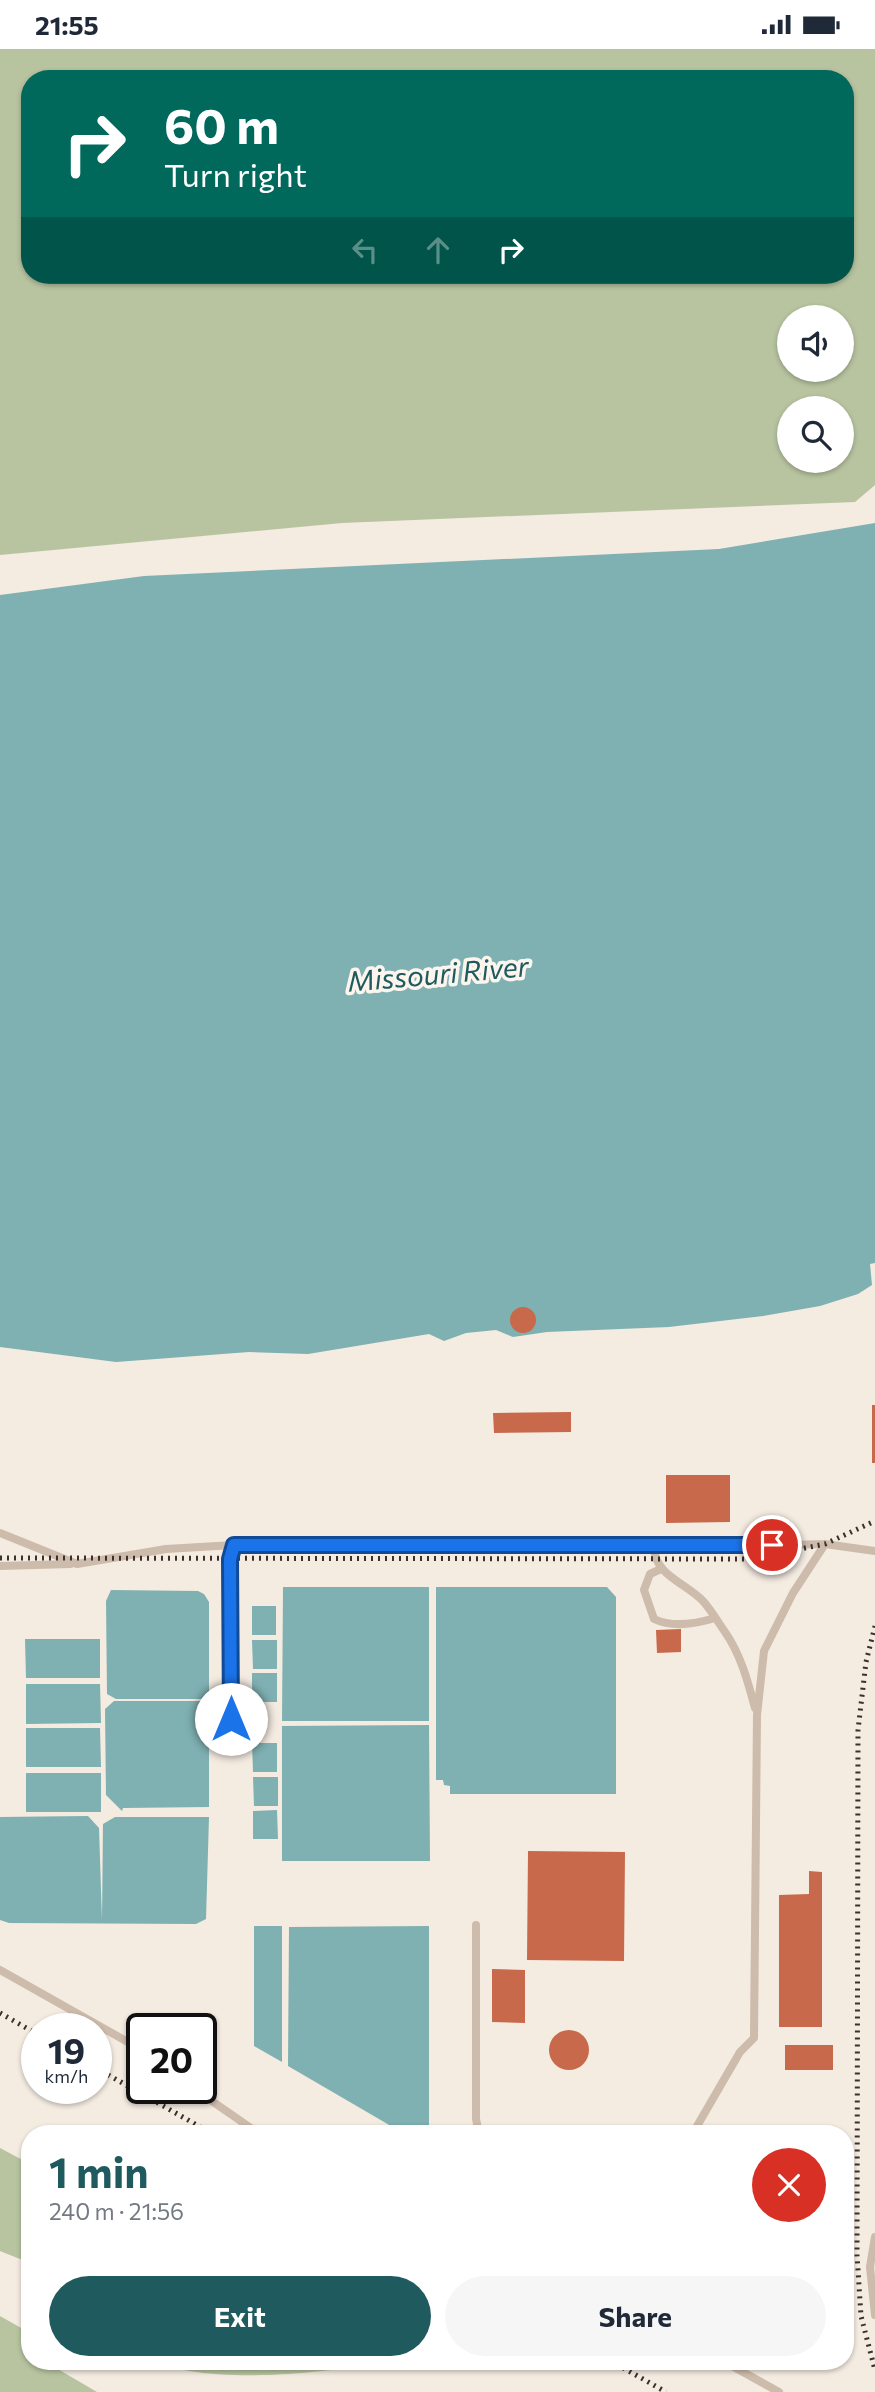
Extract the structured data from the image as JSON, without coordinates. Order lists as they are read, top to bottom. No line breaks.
{"water":["Missouri River"],"page":{"status":"21:55","turn":["60 m","Turn right"],"speed":"19 km/h","limit":"20","heading":["1 min","240 m · 21:56"],"buttons":["Exit","Share"]}}
